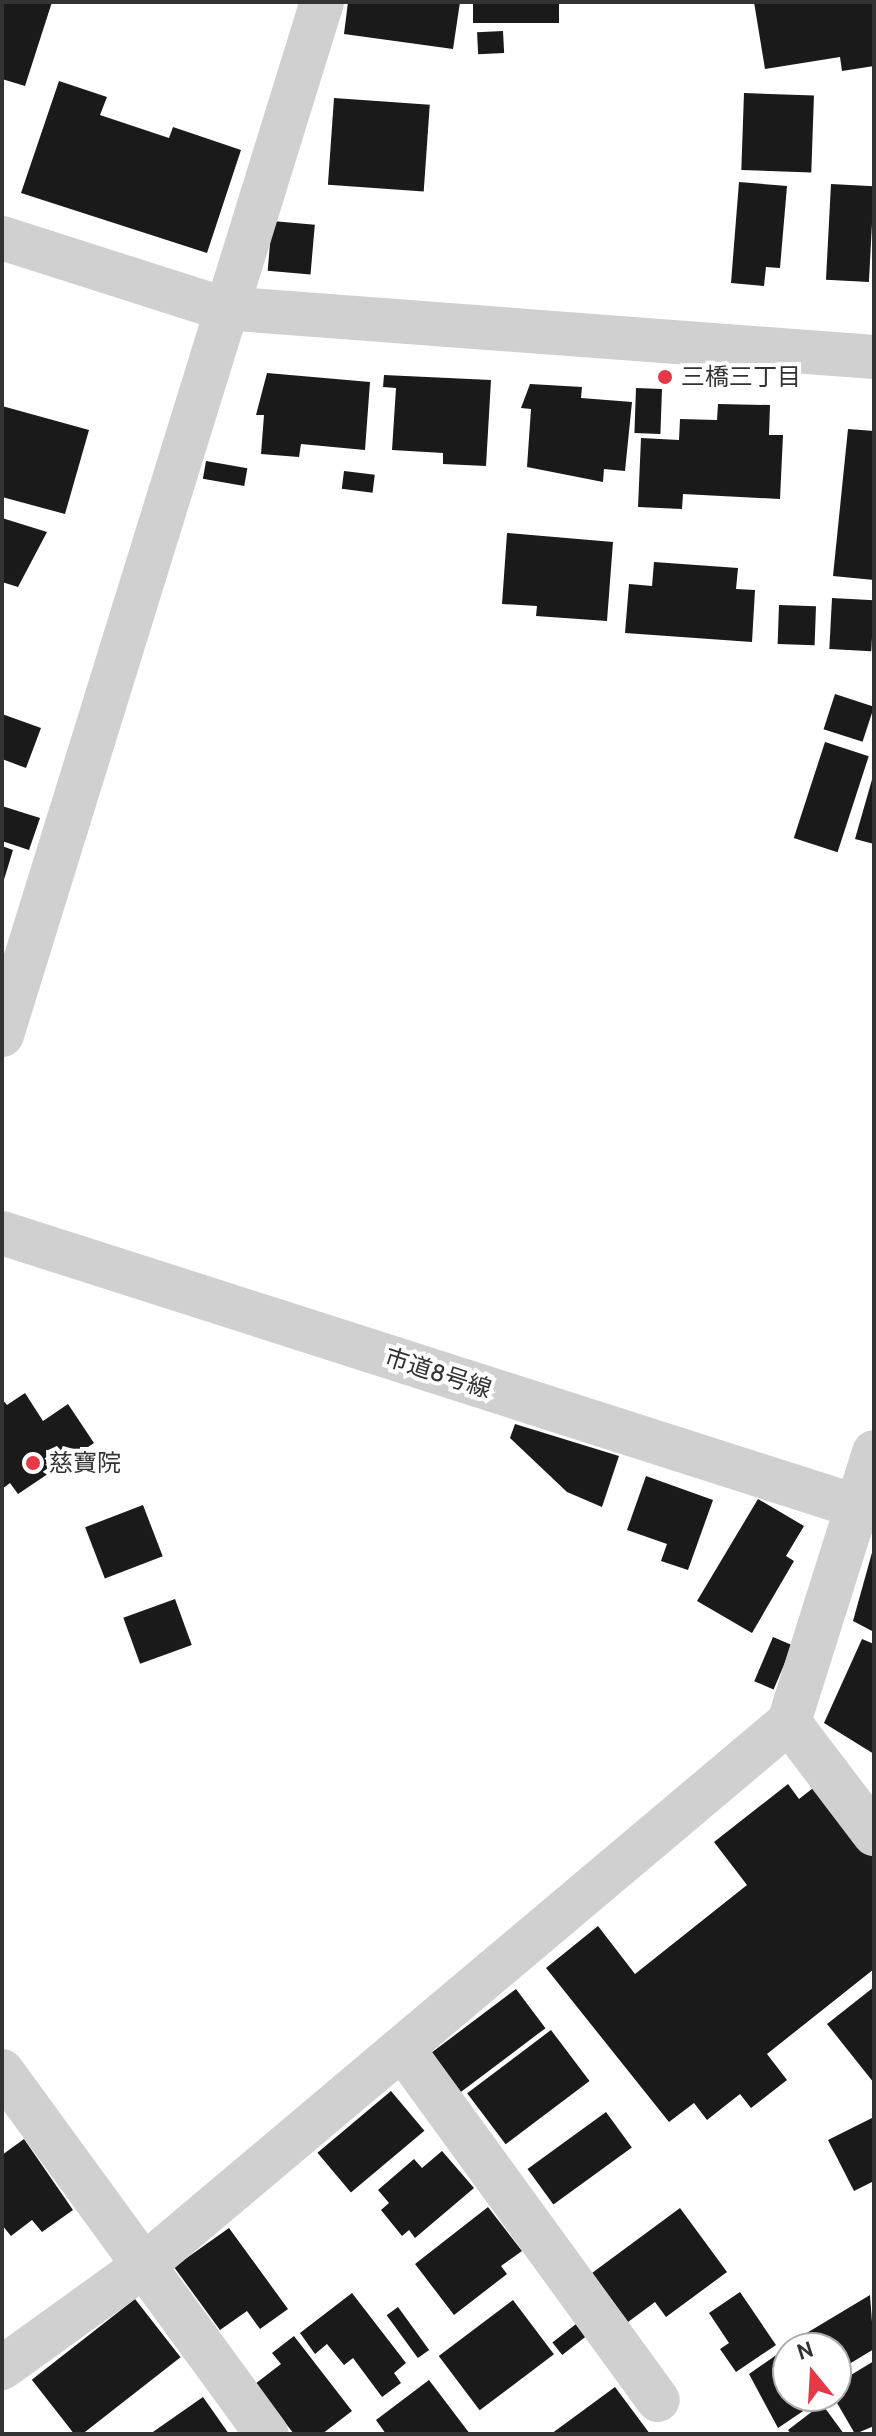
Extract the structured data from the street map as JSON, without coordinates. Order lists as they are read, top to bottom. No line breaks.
{"streets":{"street":["市道8号線"]},"places":["三橋三丁目","慈寶院"],"north":"top"}
